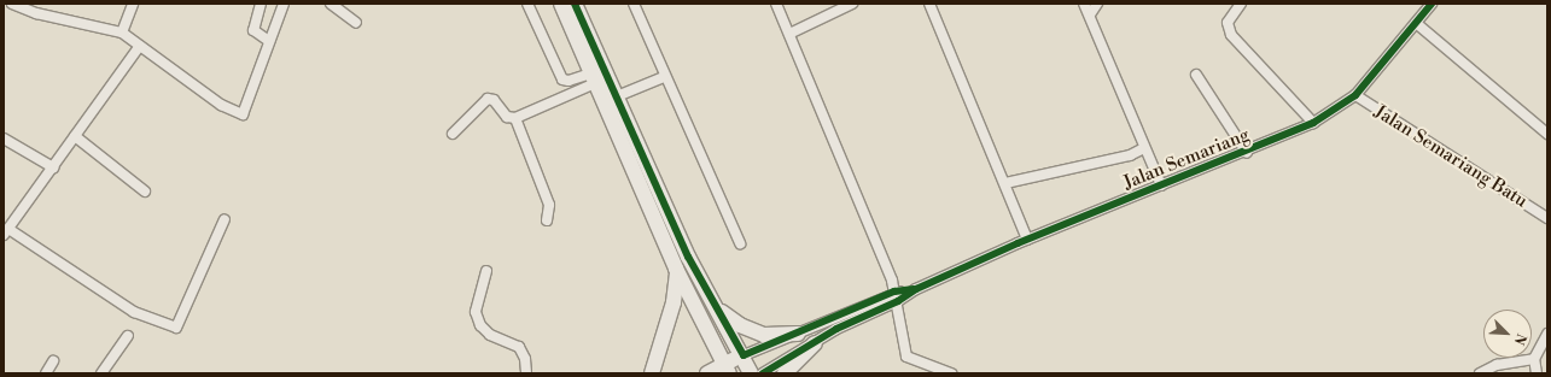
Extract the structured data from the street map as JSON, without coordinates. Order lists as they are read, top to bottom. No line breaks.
{"streets":{"street":["Jalan Semariang Batu","Jalan Semariang"]},"crossings":[["Jalan Semariang Batu","Jalan Semariang"]],"north":"bottom right"}
